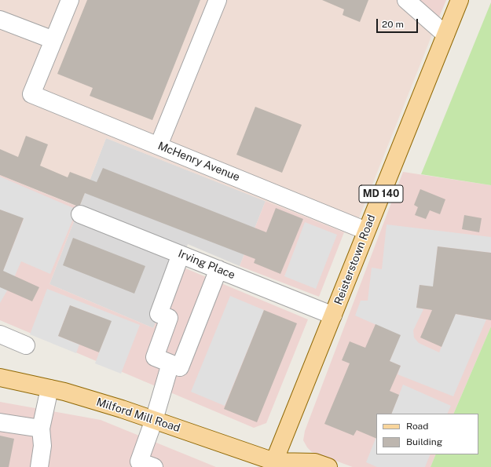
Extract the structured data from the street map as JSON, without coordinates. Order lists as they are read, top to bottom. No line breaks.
{"streets":{"main road":["MD 140","Reisterstown Road","Milford Mill Road"],"street":["McHenry Avenue","Irving Place"]},"crossings":[["McHenry Avenue","Reisterstown Road"],["Reisterstown Road","Irving Place"],["Reisterstown Road","Milford Mill Road"]],"legend":["Road","Building"],"scale_bar":"20 m"}
